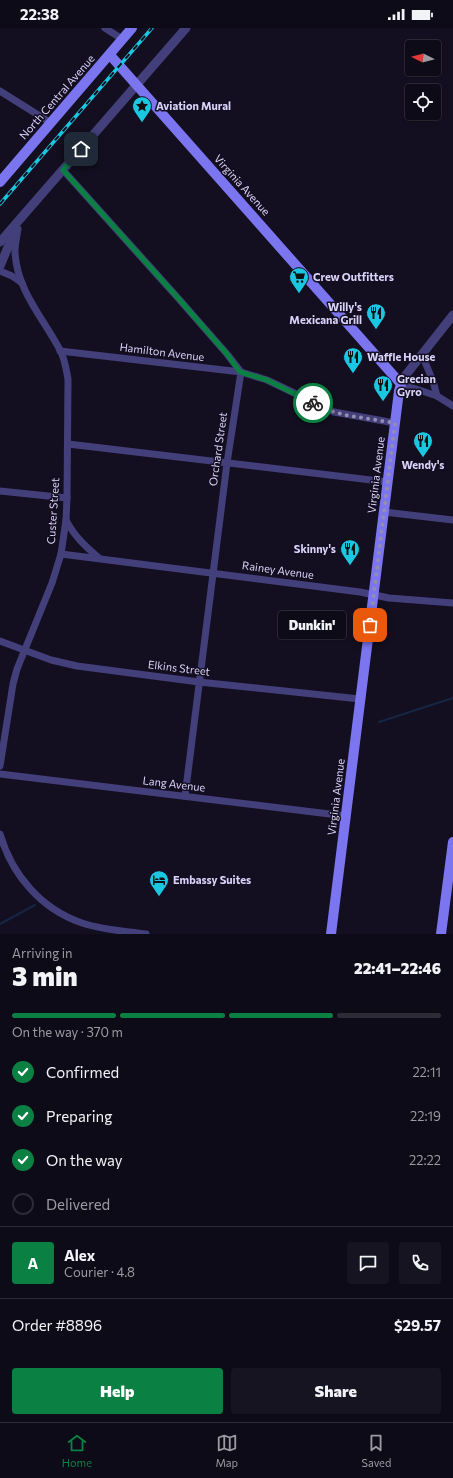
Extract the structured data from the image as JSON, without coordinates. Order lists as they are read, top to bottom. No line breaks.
{"streets":{"main road":["North Central Avenue","Virginia Avenue"],"street":["Hamilton Avenue","Orchard Street","Custer Street","Rainey Avenue","Elkins Street","Lang Avenue"]},"crossings":[["North Central Avenue","Virginia Avenue"],["Virginia Avenue","Hamilton Avenue"],["Virginia Avenue","Rainey Avenue"],["Virginia Avenue","Elkins Street"],["Virginia Avenue","Lang Avenue"],["Hamilton Avenue","Orchard Street"],["Hamilton Avenue","Custer Street"],["Orchard Street","Rainey Avenue"],["Orchard Street","Elkins Street"],["Orchard Street","Lang Avenue"],["Custer Street","Rainey Avenue"],["Custer Street","Elkins Street"]],"places":{"place":["Aviation Mural"],"supermarket":["Crew Outfitters"],"restaurant":["Willy's Mexicana Grill","Waffle House","Grecian Gyro","Wendy's","Skinny's"],"other":["Dunkin'"],"hotel":["Embassy Suites"]},"north":"left","page":{"status":"22:38","bubble":"Dunkin'","heading":["3 min","Arriving in","22:41–22:46"],"panel":["Alex","Courier · 4.8","Order #8896","$29.57"],"bar":"On the way · 370 m","list":[["Confirmed","22:11"],["Preparing","22:19"],["On the way","22:22"],"Delivered"],"round":"A","buttons":["Help","Share"],"tabs":["Home","Map","Saved"]}}
